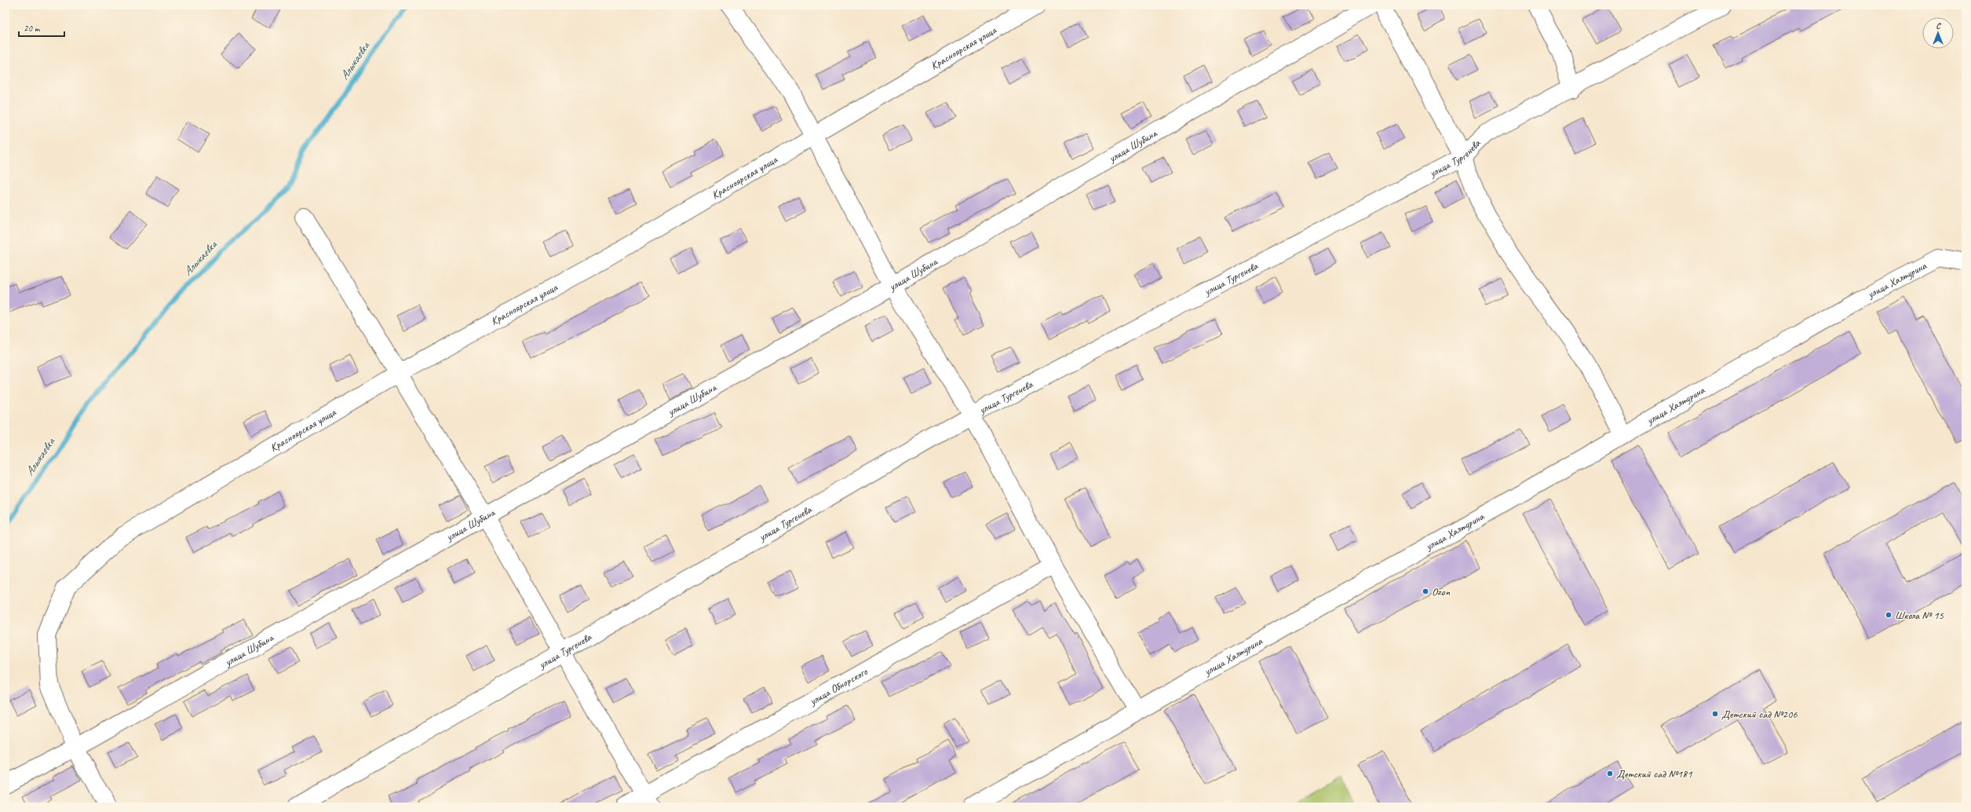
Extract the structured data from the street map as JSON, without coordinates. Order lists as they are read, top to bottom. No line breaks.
{"streets":{"street":["Красноярская улица","улица Шубина","улица Тургенева","улица Халтурина","улица Обнорского"]},"crossings":[["Красноярская улица","улица Шубина"]],"water":["Алыкаевка"],"places":["Ozon","Школа № 15","Детский сад №206","Детский сад №181"],"scale_bar":"20 m","north":"top"}
